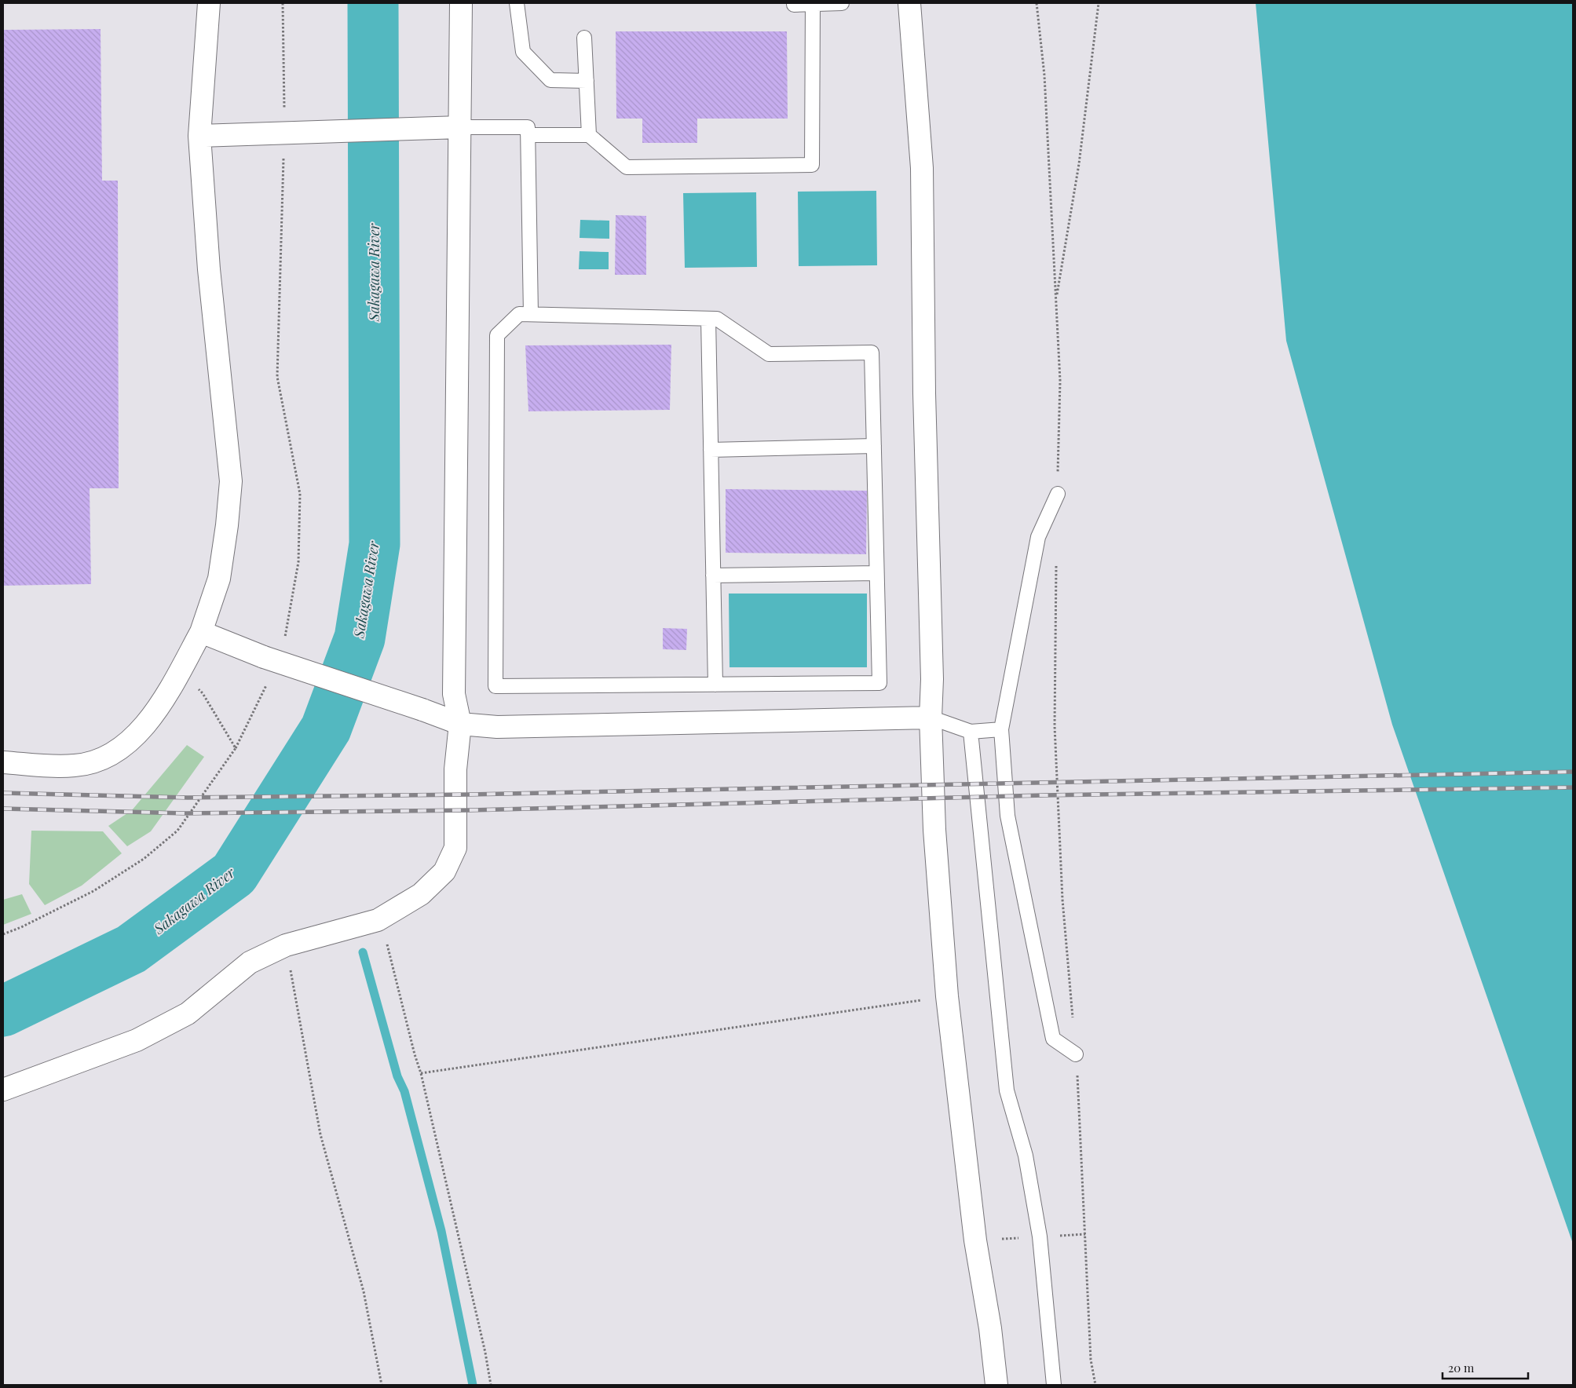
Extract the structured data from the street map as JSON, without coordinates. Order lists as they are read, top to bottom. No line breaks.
{"water":["Sakagawa River"],"scale_bar":"20 m"}
